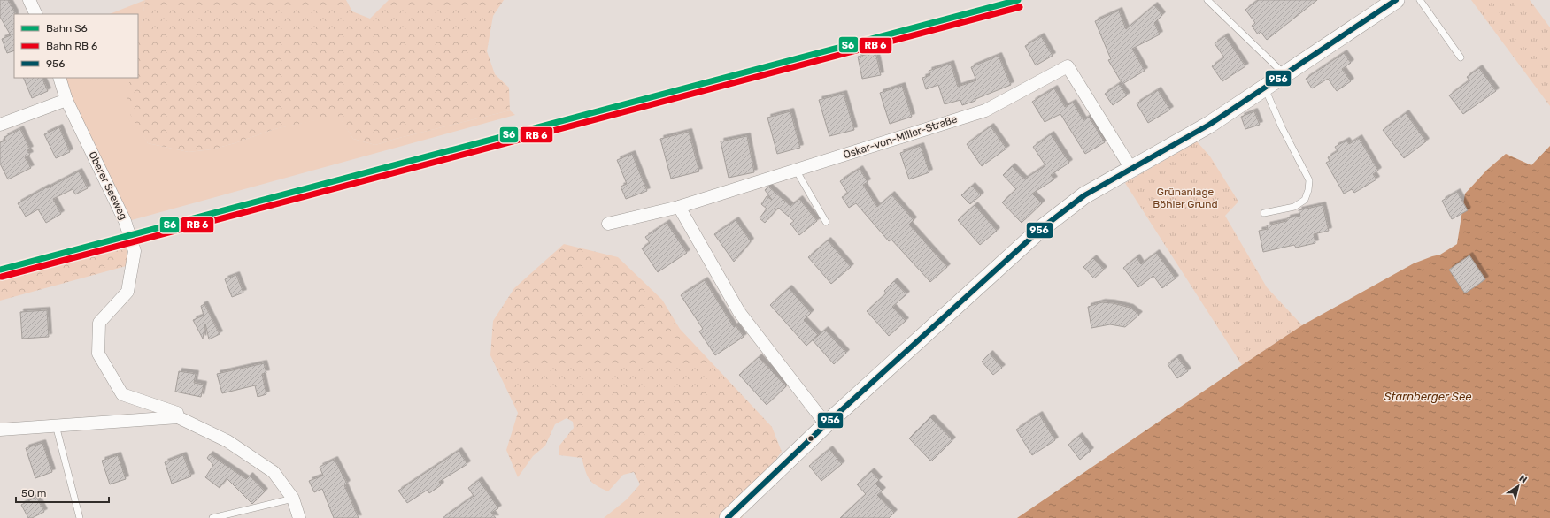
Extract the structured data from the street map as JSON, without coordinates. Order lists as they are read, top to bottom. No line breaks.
{"streets":{"street":["Oskar-von-Miller-Straße","Oberer Seeweg"]},"water":["Starnberger See"],"parks":["Grünanlage Böhler Grund"],"lines":["rail line S6","transit line 956"],"legend":["Bahn S6","Bahn RB 6","956"],"scale_bar":"50 m","north":"top right"}
